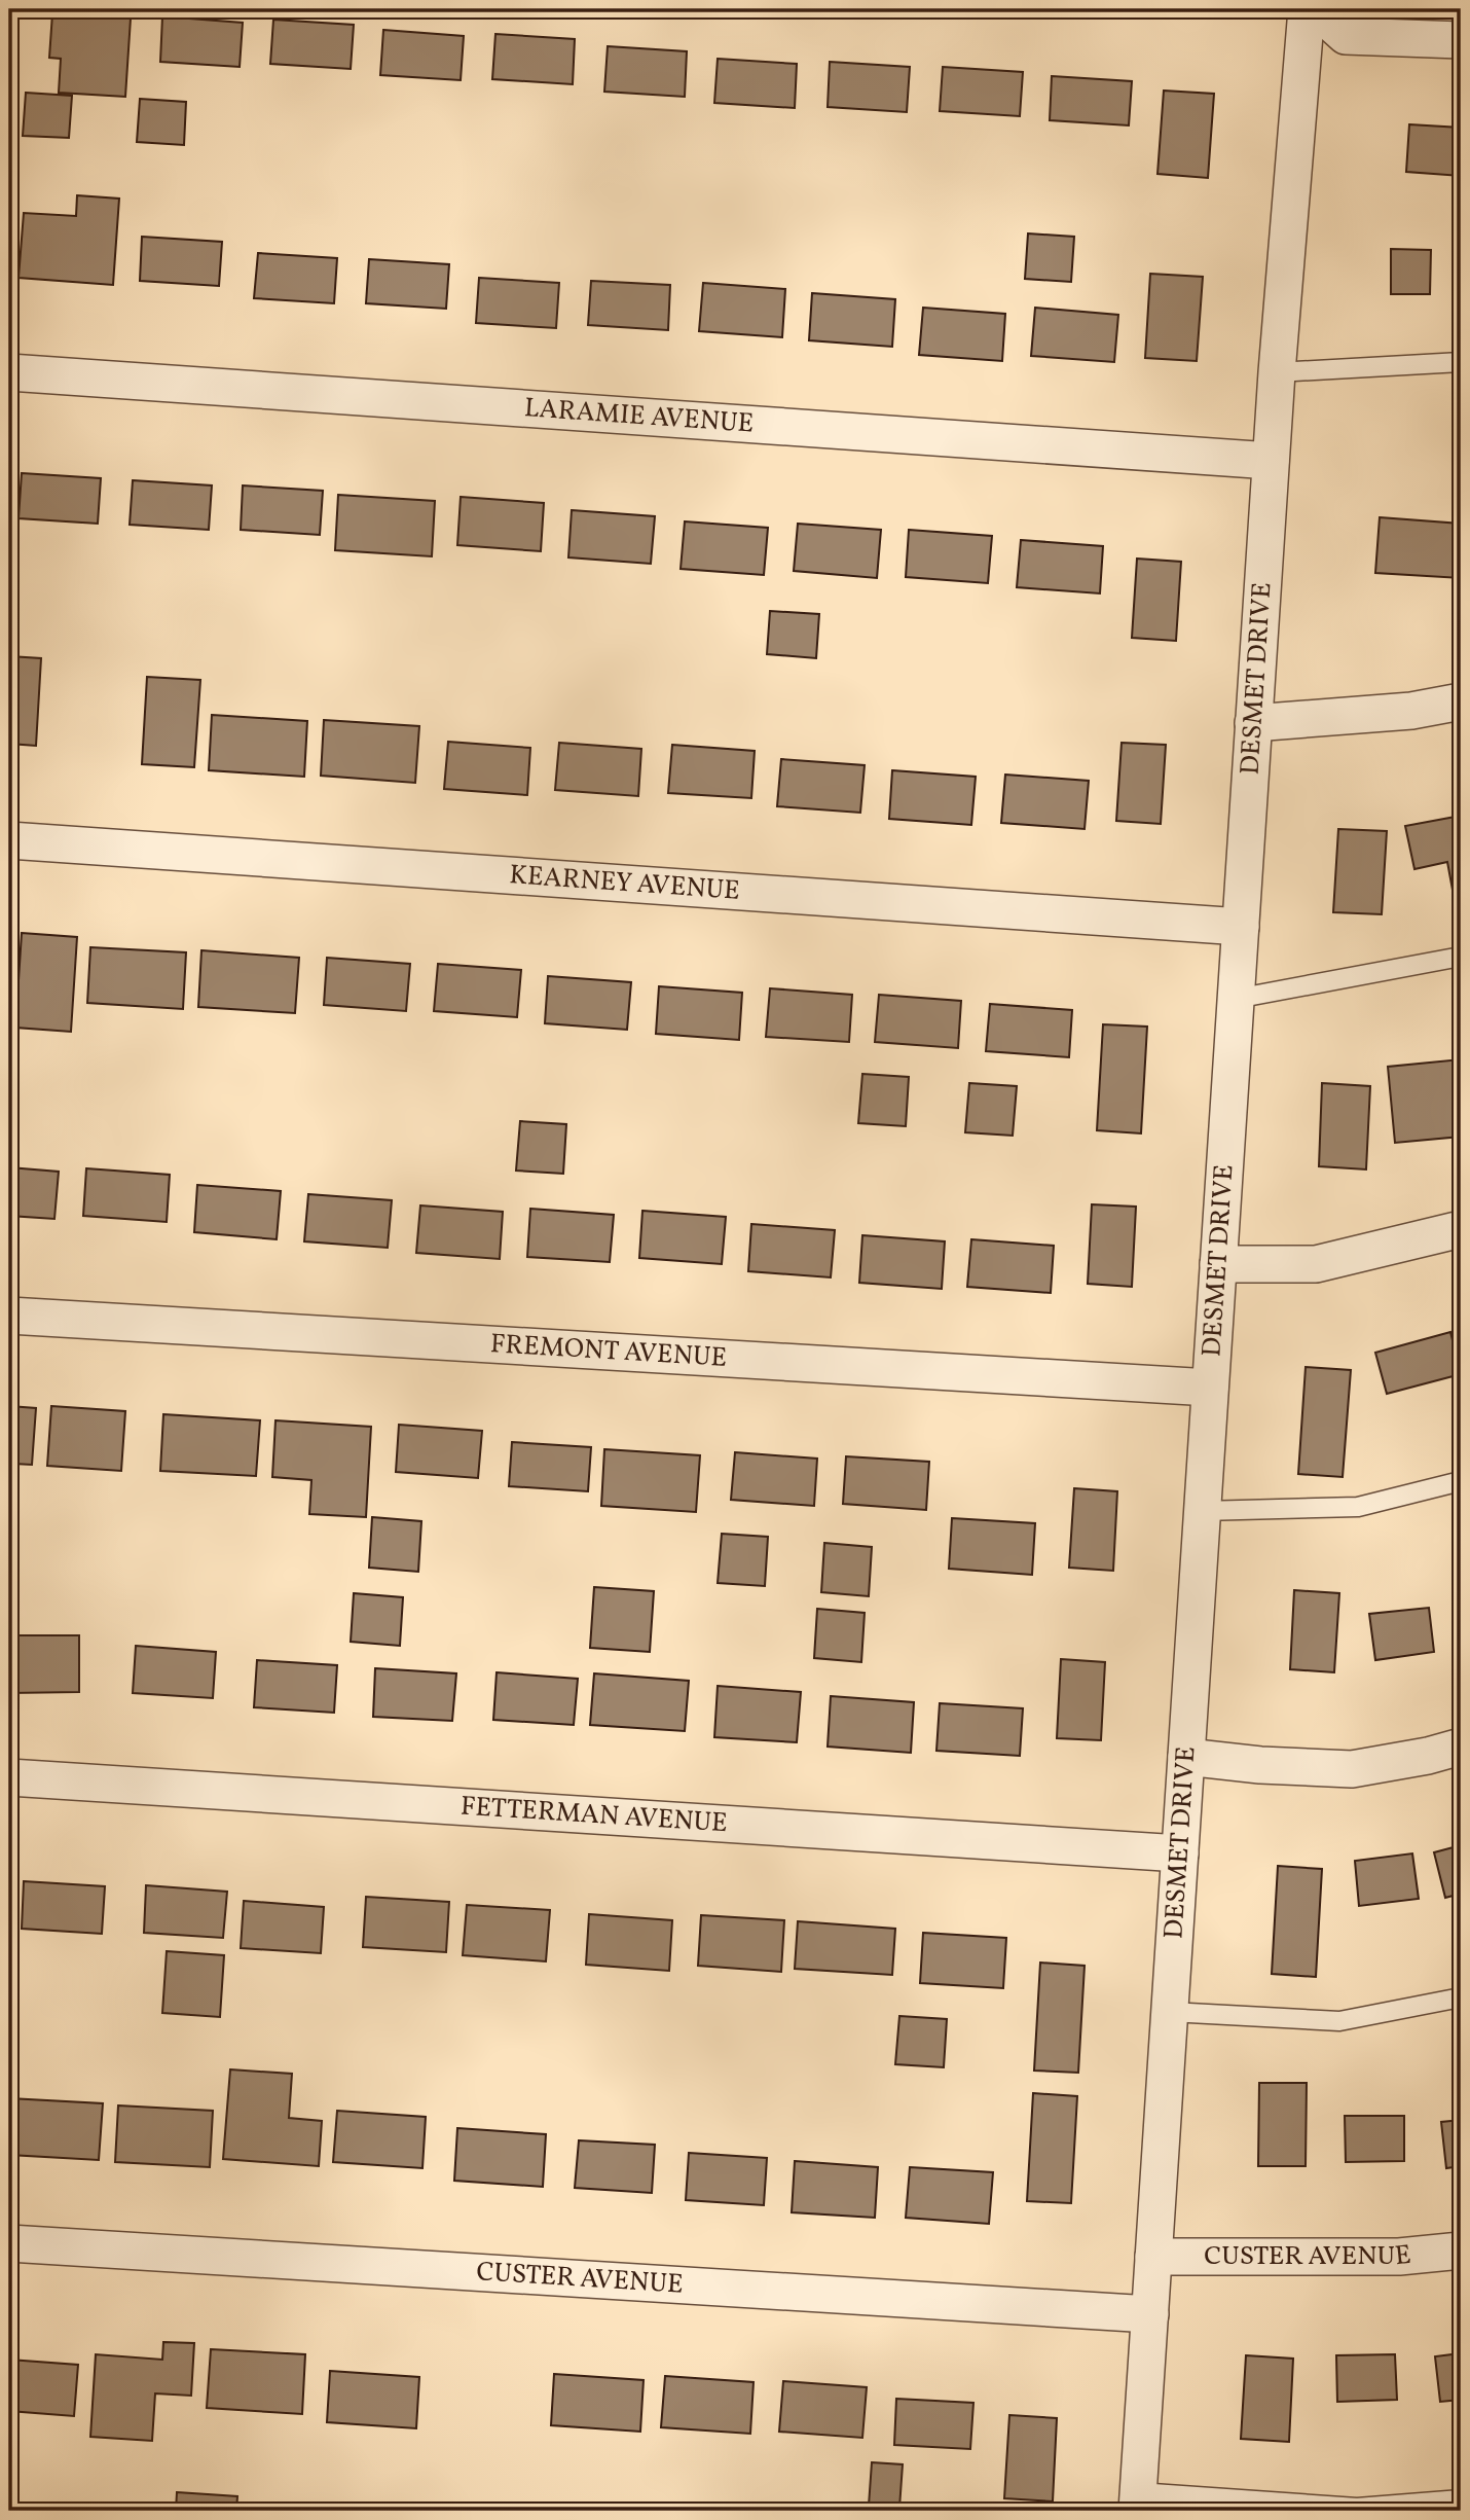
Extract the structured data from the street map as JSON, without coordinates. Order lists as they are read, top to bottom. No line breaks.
{"streets":{"street":["LARAMIE AVENUE","DESMET DRIVE","KEARNEY AVENUE","FREMONT AVENUE","FETTERMAN AVENUE","CUSTER AVENUE"]},"crossings":[["LARAMIE AVENUE","DESMET DRIVE"],["DESMET DRIVE","KEARNEY AVENUE"],["DESMET DRIVE","FREMONT AVENUE"],["DESMET DRIVE","FETTERMAN AVENUE"],["DESMET DRIVE","CUSTER AVENUE"]]}
